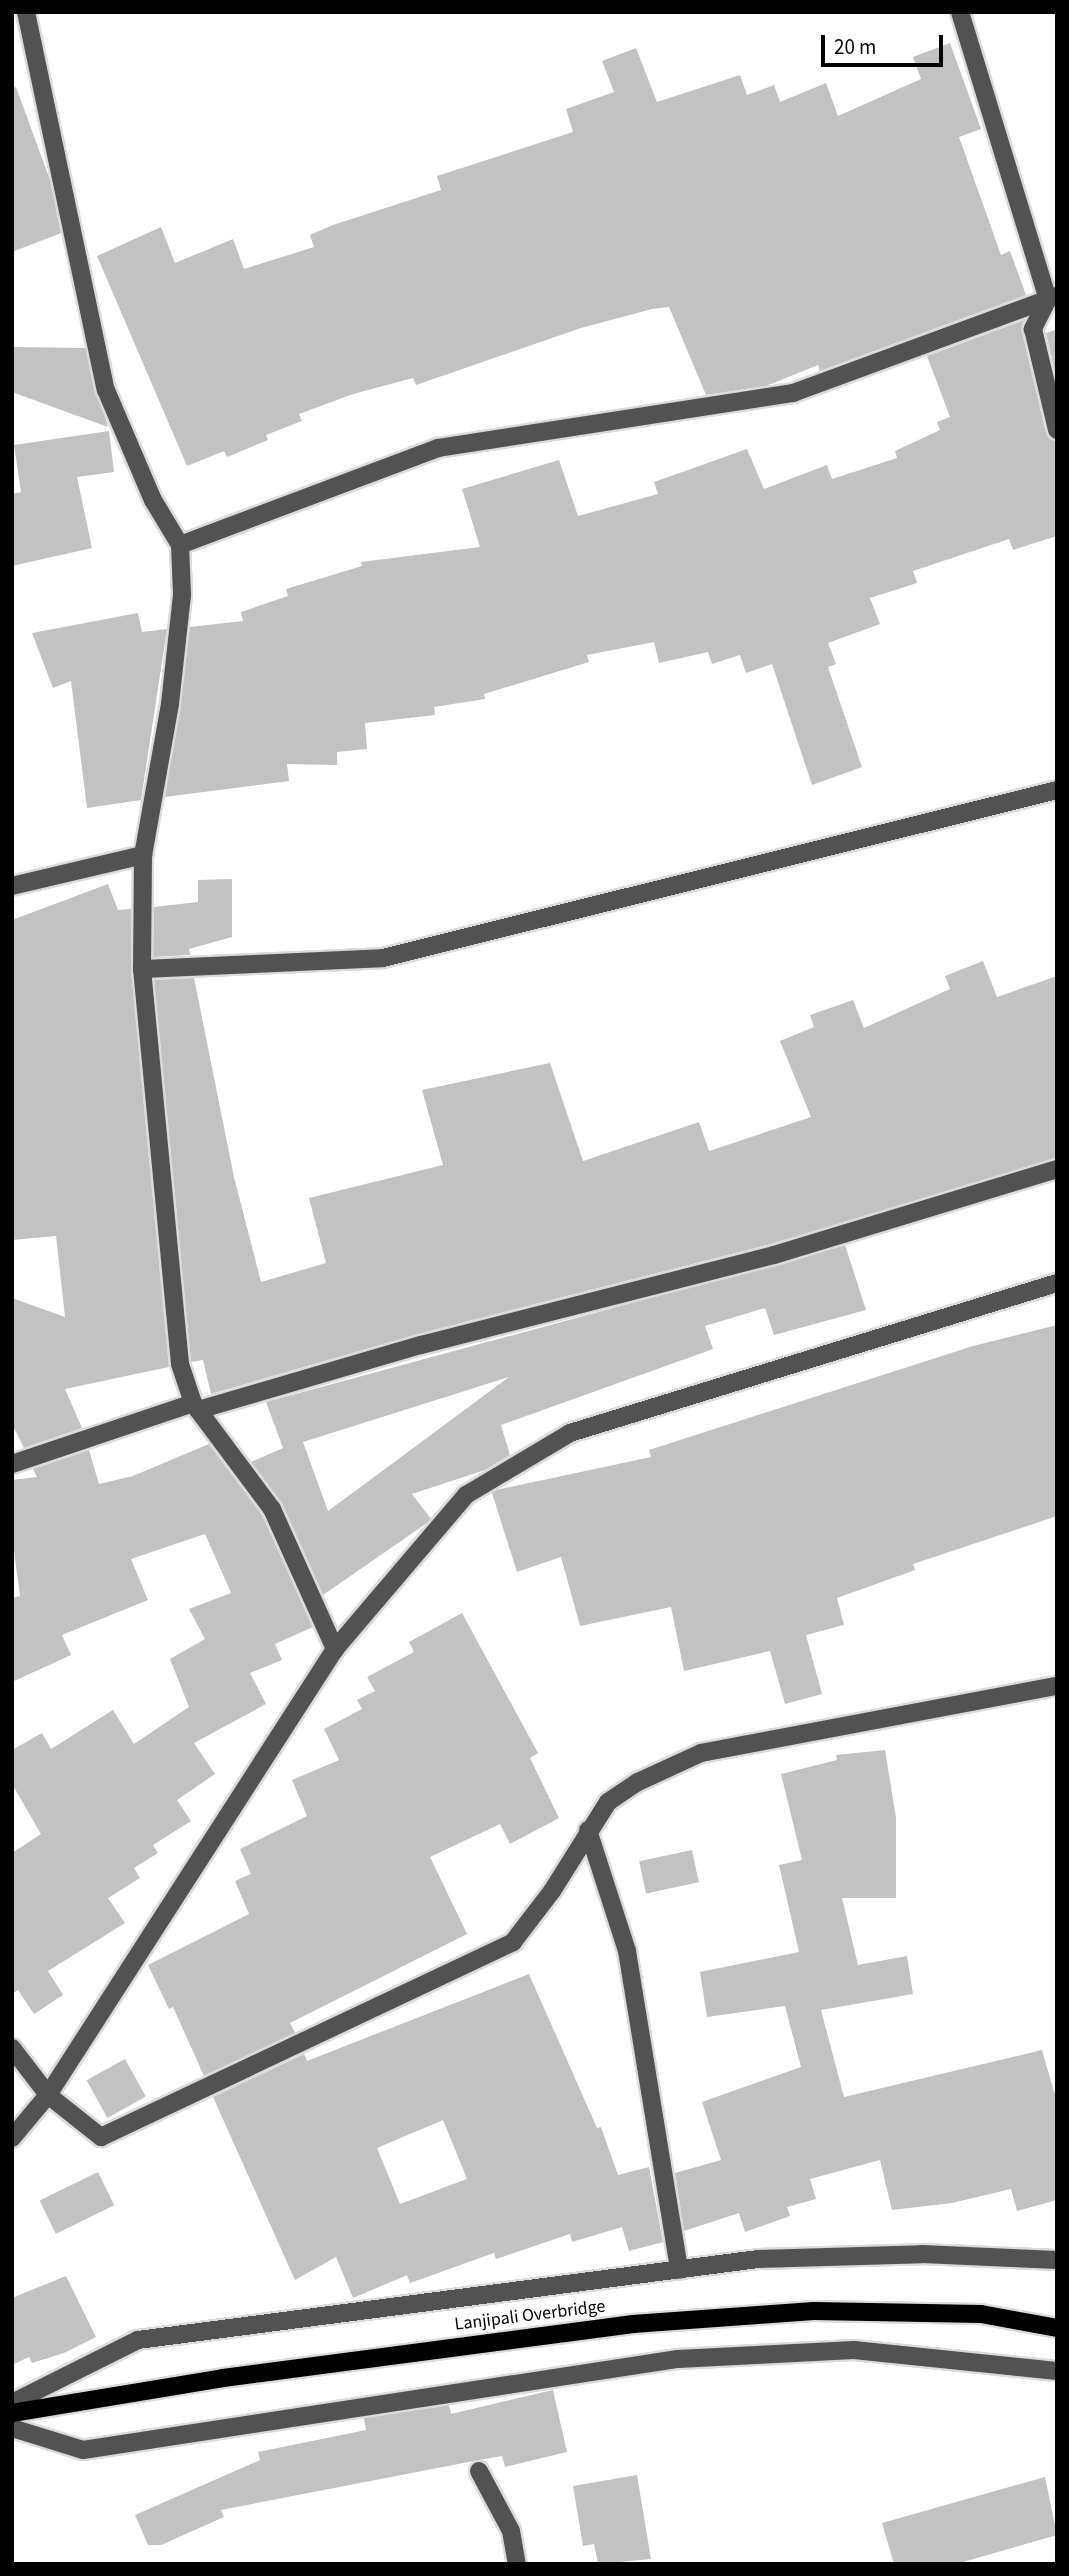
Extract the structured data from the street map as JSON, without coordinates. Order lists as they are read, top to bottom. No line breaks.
{"streets":{"main road":["Lanjipali Overbridge"]},"scale_bar":"20 m"}
